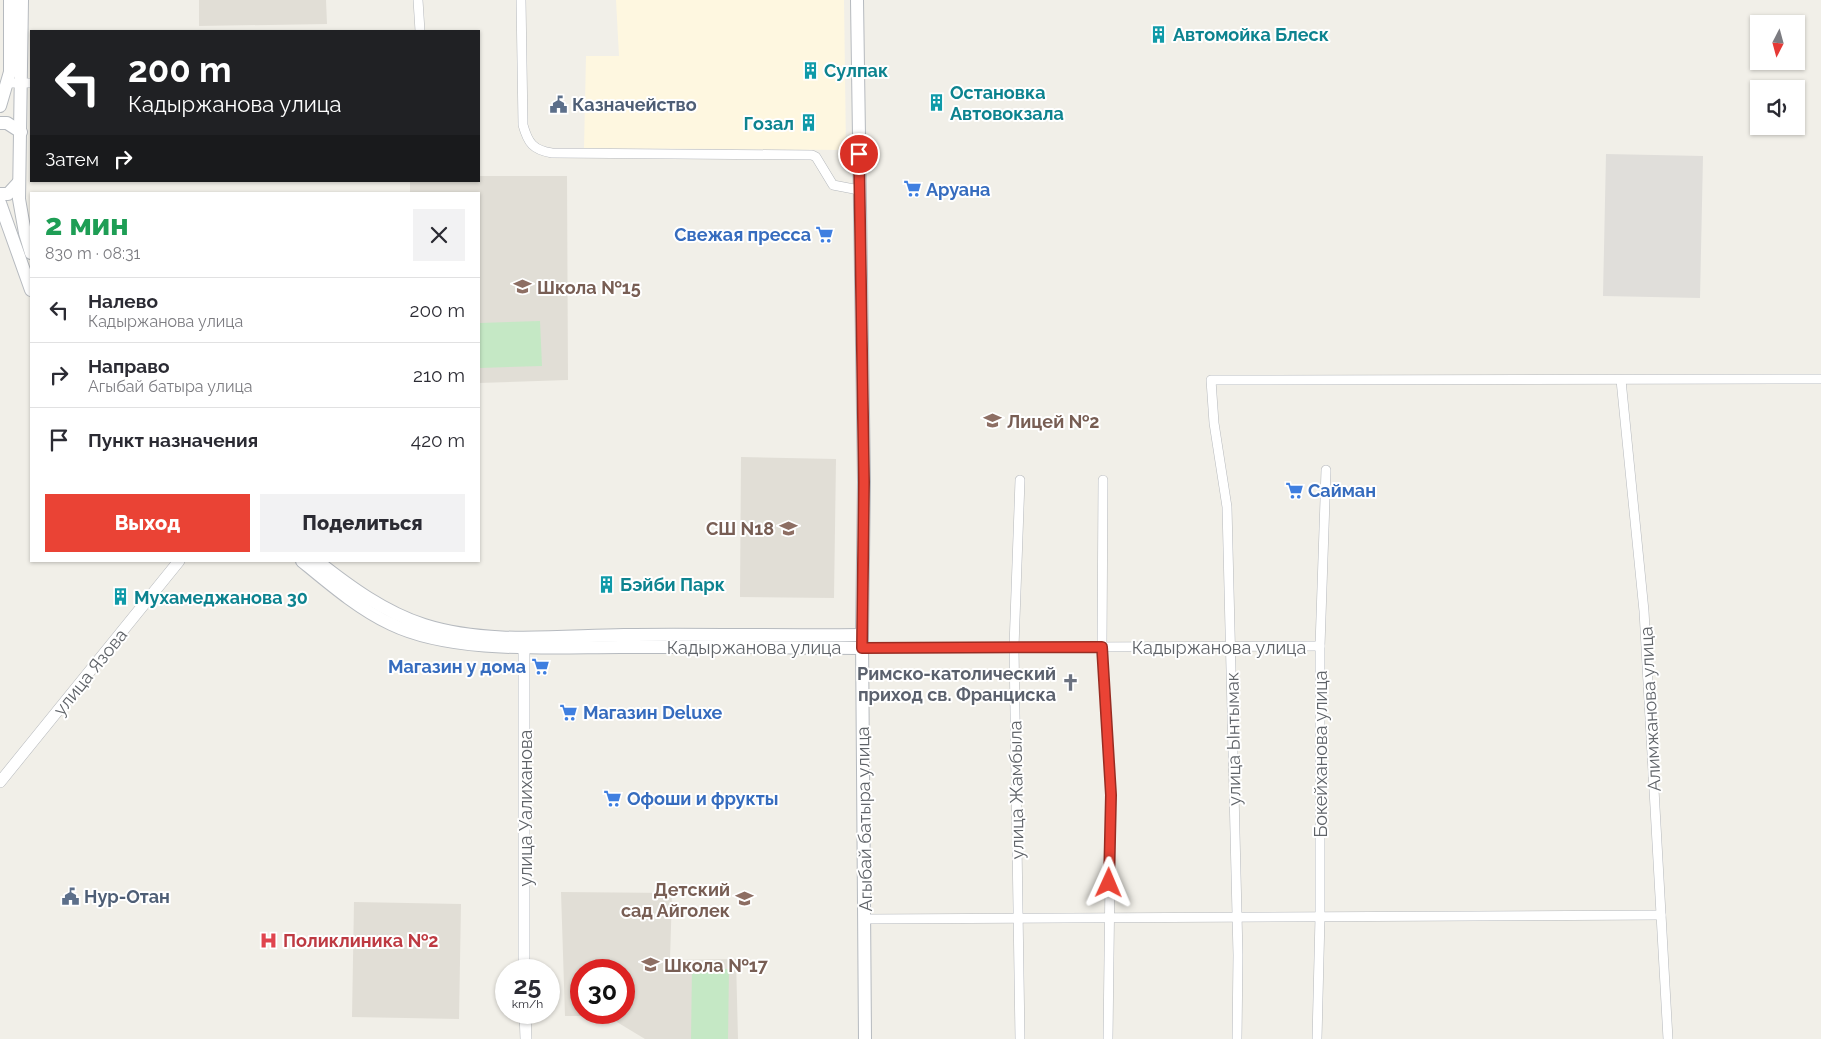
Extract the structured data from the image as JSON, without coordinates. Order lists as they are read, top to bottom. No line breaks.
{"streets":{"main road":["Кадыржанова улица","Агыбай батыра улица"],"street":["улица Язова","Алимжанова улица","улица Ынтымак","Бокейханова улица","улица Жамбыла","улица Уалиханова"]},"crossings":[["Кадыржанова улица","улица Ынтымак"],["Кадыржанова улица","Бокейханова улица"],["Кадыржанова улица","улица Жамбыла"],["Кадыржанова улица","улица Уалиханова"],["Кадыржанова улица","Агыбай батыра улица"],["Алимжанова улица","улица Ынтымак"]],"places":{"building":["Автомойка Блеск","Сулпак","Остановка Автовокзала","Гозал","Бэйби Парк","Мухамеджанова 30"],"public building":["Казначейство","Нур-Отан"],"supermarket":["Аруана","Свежая пресса","Сайман","Магазин у дома","Магазин Deluxe","Офоши и фрукты"],"school or university":["Школа №15","Лицей №2","СШ N18","Детский сад Айголек","Школа №17"],"church":["Римско-католический приход св. Франциска"],"hospital":["Поликлиника №2"]},"north":"bottom","page":{"turn":["200 m","Кадыржанова улица"],"then":"Затем","heading":["2 мин","830 m · 08:31"],"list":[{"name":"Налево","note":"Кадыржанова улица","value":"200 m"},{"name":"Направо","note":"Агыбай батыра улица","value":"210 m"},{"name":"Пункт назначения","value":"420 m"}],"buttons":["Выход","Поделиться"],"speed":"25 km/h","limit":"30"}}
